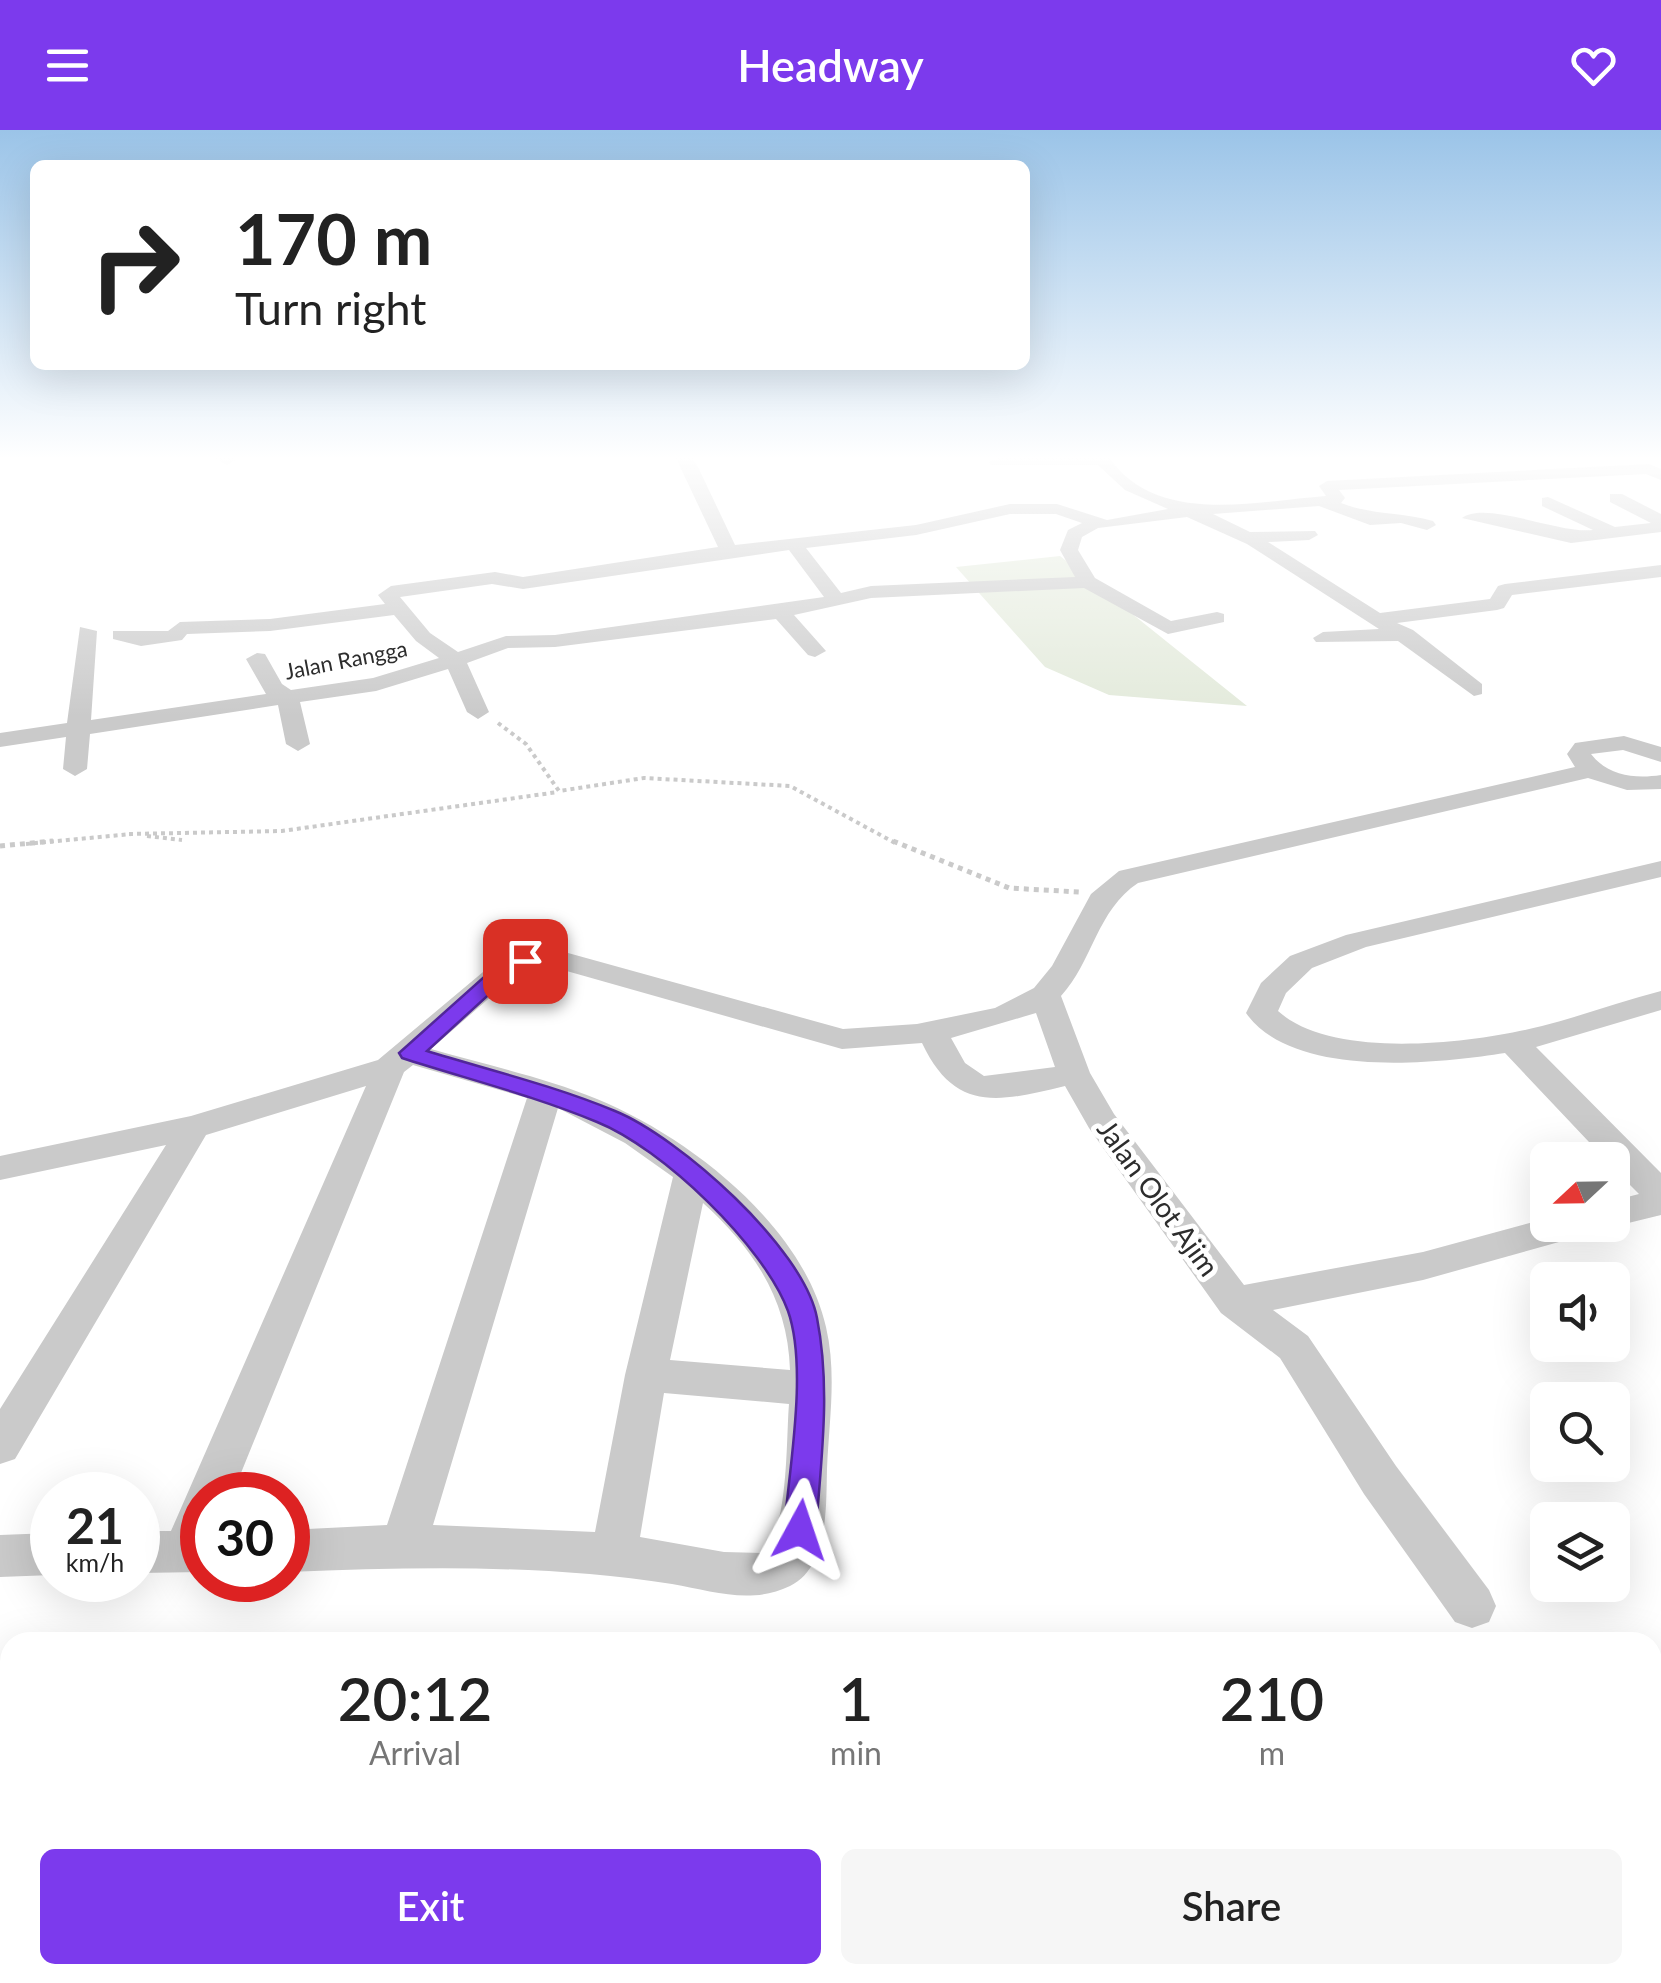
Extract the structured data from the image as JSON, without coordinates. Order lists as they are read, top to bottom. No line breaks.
{"streets":{"street":["Jalan Rangga","Jalan Olot Ajim"]},"north":"left","page":{"header":"Headway","turn":["170 m","Turn right"],"speed":"21 km/h","limit":"30","eta":["20:12","Arrival","1","min","210","m"],"buttons":["Exit","Share"]}}
